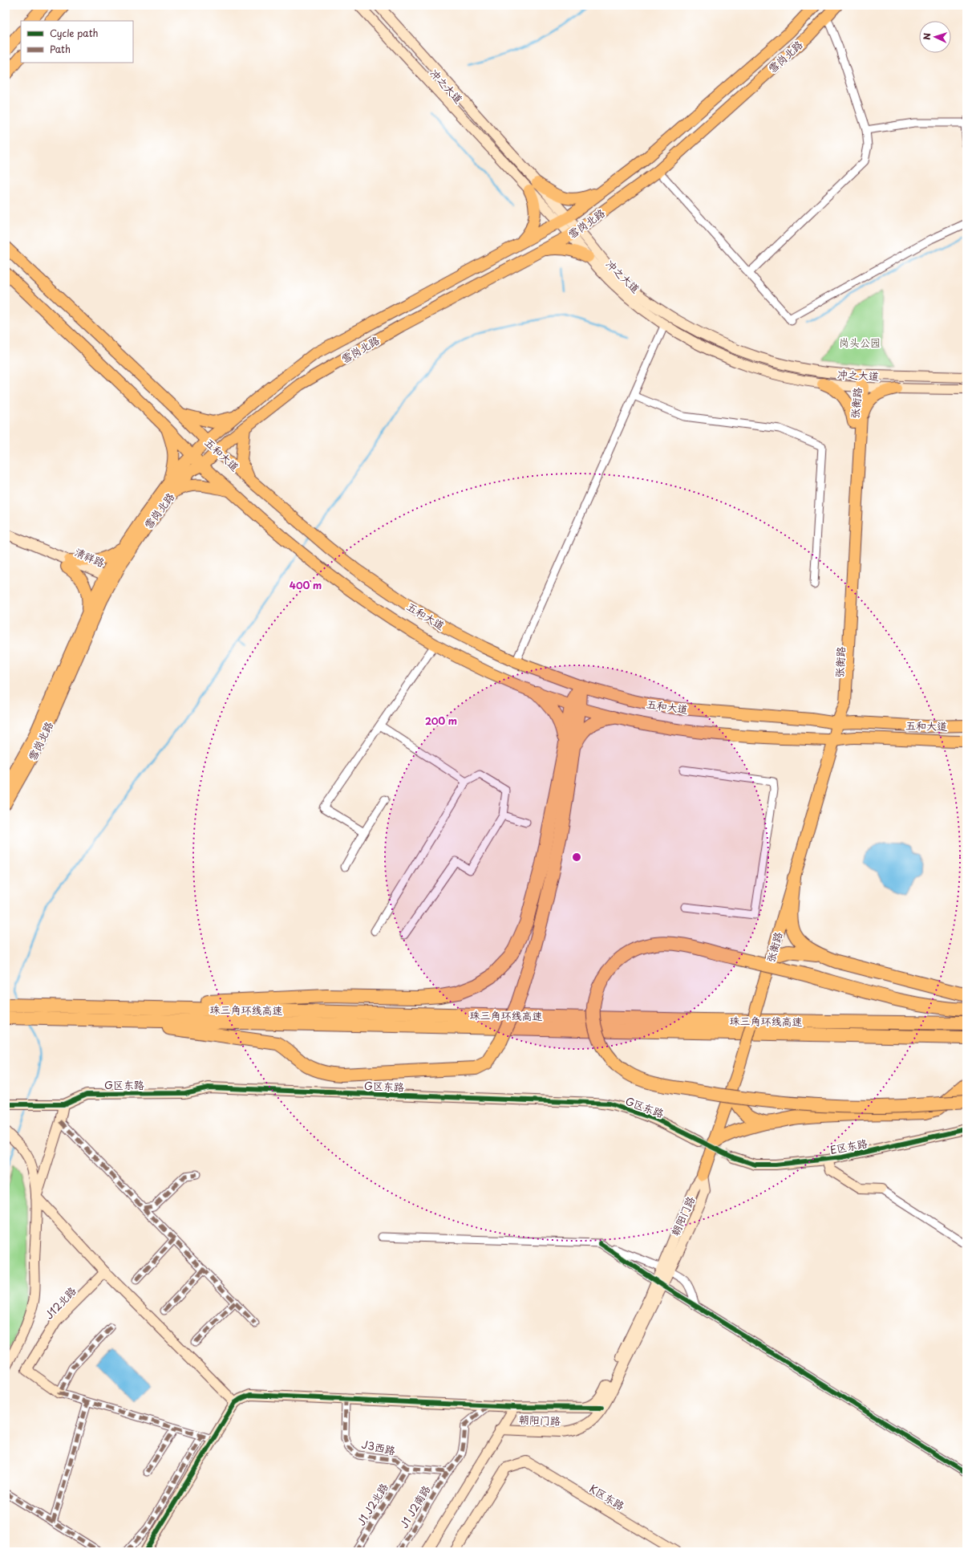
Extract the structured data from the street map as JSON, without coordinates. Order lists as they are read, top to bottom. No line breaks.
{"streets":{"highway":["珠三角环线高速"],"main road":["雪岗北路","张衡路","五和大道"],"street":["冲之大道","清祥路","G区东路","E区东路","朝阳门路","J12北路","J3西路","K区东路","J1 J2北路","J1 J2南路"]},"crossings":[["雪岗北路","冲之大道"],["雪岗北路","五和大道"],["雪岗北路","清祥路"],["冲之大道","张衡路"],["张衡路","五和大道"],["张衡路","朝阳门路"],["J3西路","J1 J2北路"],["J3西路","J1 J2南路"]],"parks":["岗头公园"],"legend":["Cycle path","Path"],"north":"left","rings":["400 m","200 m"]}
